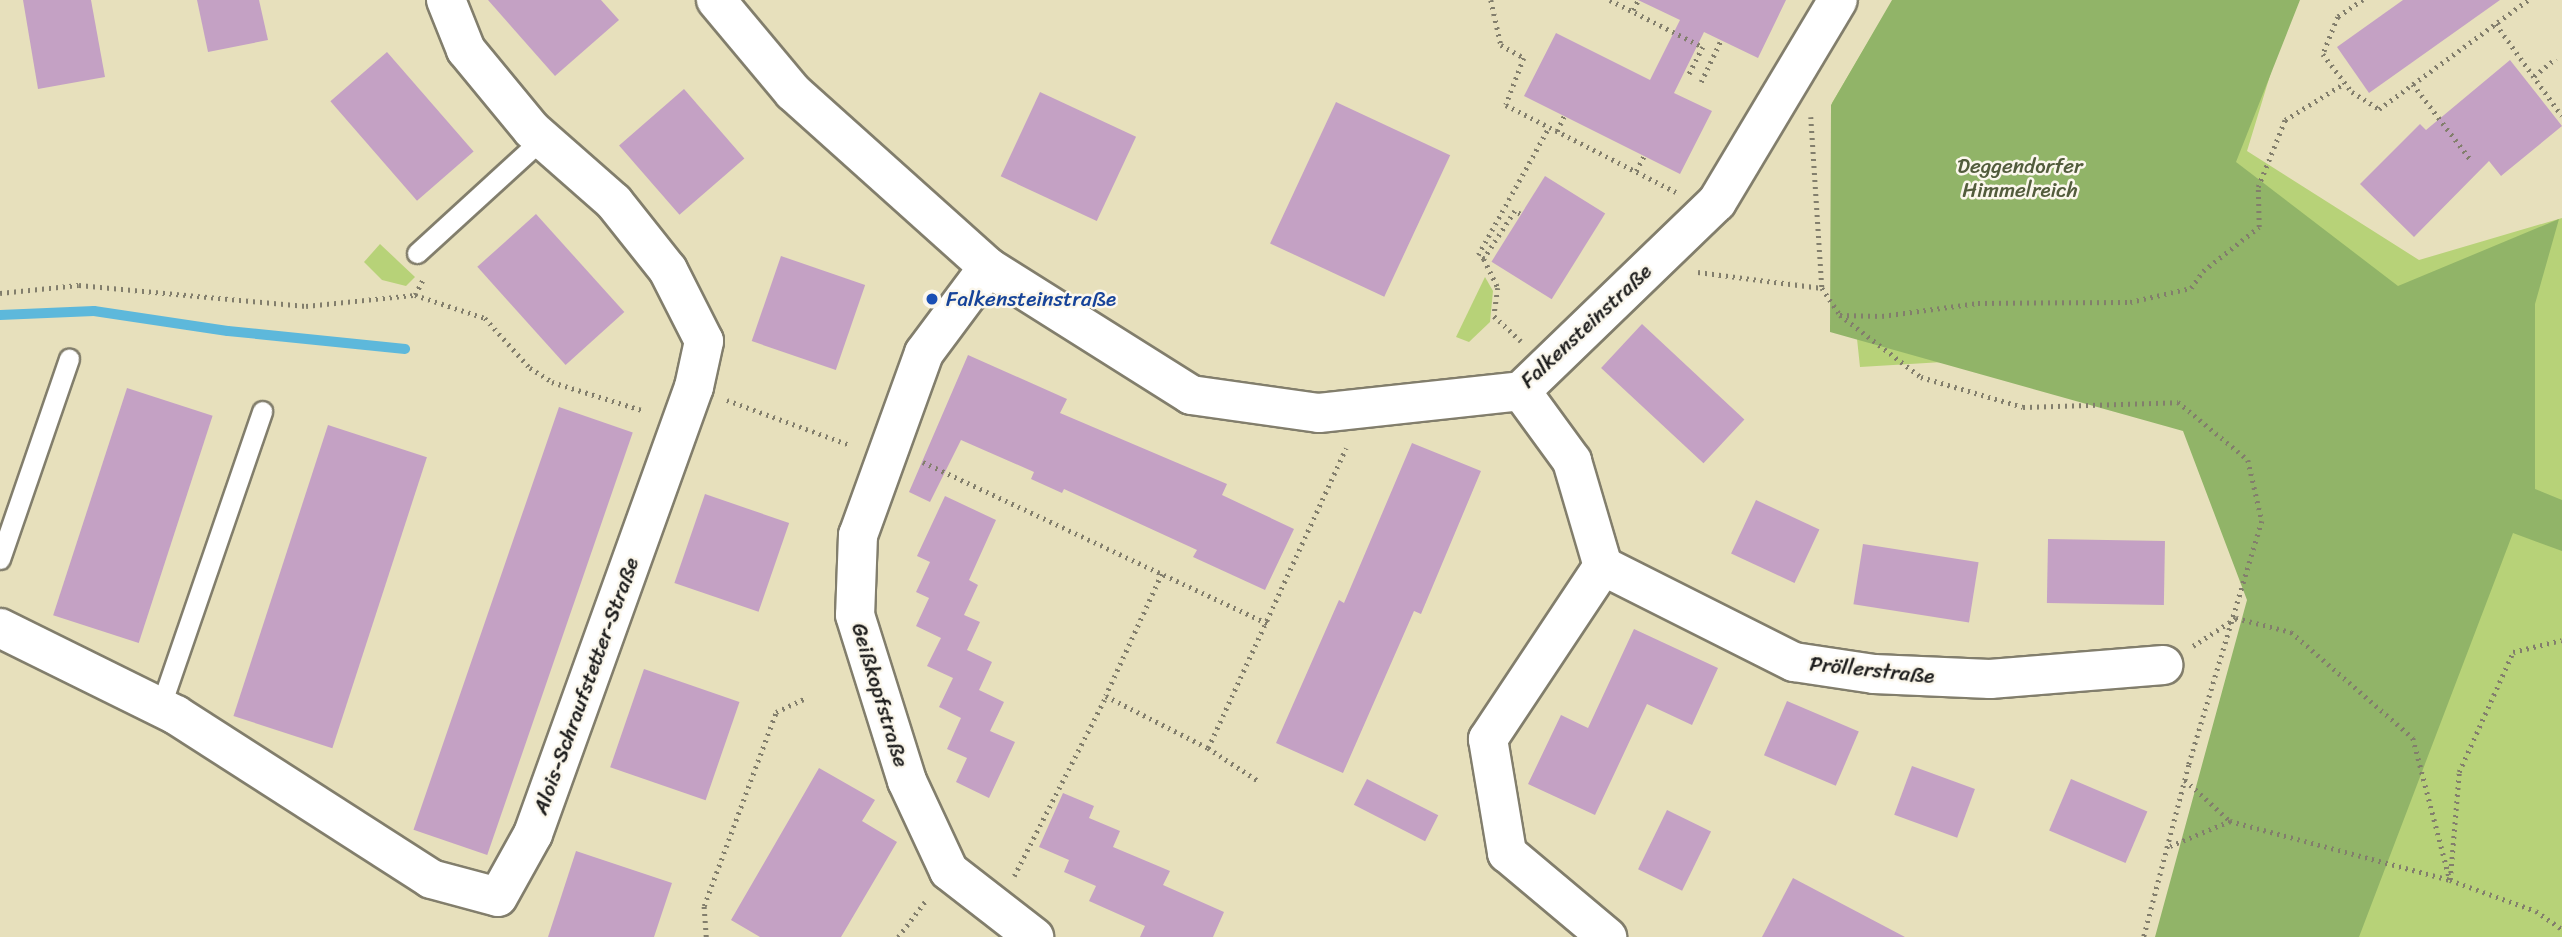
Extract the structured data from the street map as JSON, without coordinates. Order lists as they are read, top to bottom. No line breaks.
{"streets":{"street":["Falkensteinstraße","Pröllerstraße","Alois-Schraufstetter-Straße","Geißkopfstraße"]},"crossings":[["Falkensteinstraße","Geißkopfstraße"]],"parks":["Deggendorfer Himmelreich"],"places":["Falkensteinstraße"]}
